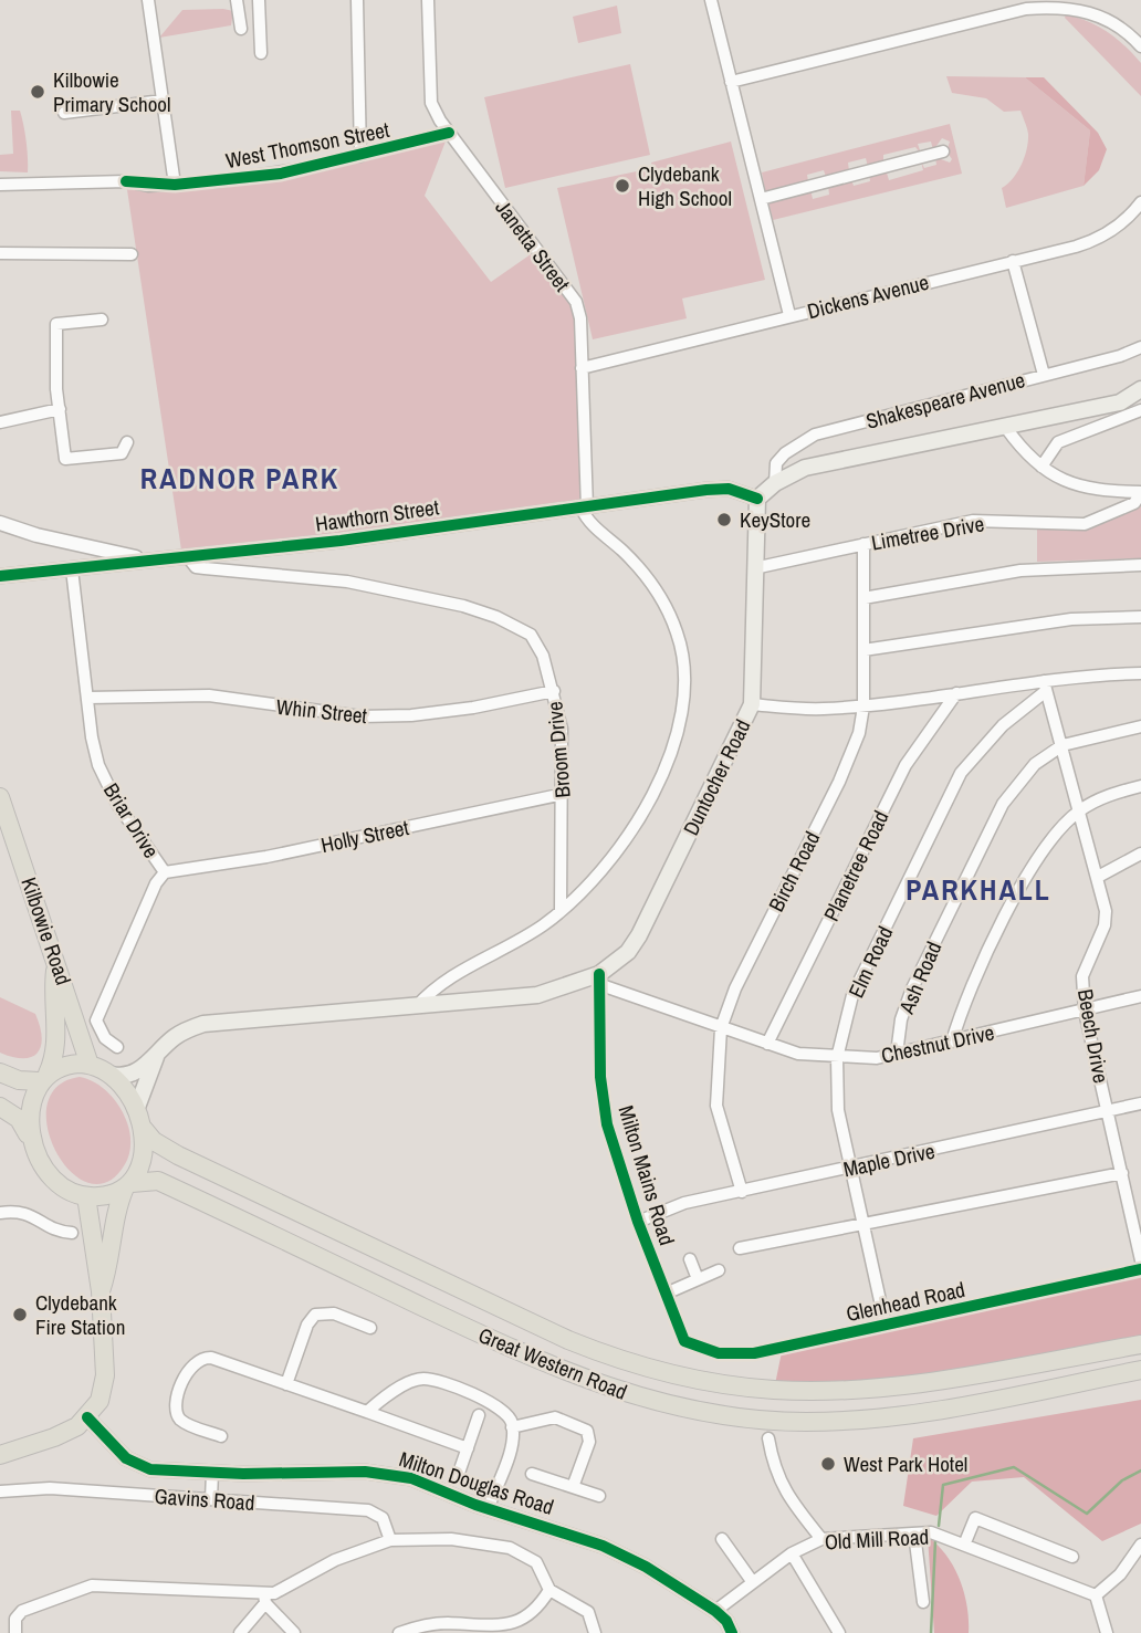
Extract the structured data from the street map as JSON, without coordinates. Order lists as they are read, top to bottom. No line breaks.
{"streets":{"main road":["Duntocher Road","Kilbowie Road","Great Western Road"],"street":["West Thomson Street","Janetta Street","Dickens Avenue","Shakespeare Avenue","Hawthorn Street","Limetree Drive","Whin Street","Broom Drive","Briar Drive","Holly Street","Planetree Road","Birch Road","Elm Road","Ash Road","Beech Drive","Chestnut Drive","Maple Drive","Milton Mains Road","Glenhead Road","Milton Douglas Road","Gavins Road","Old Mill Road"]},"crossings":[["West Thomson Street","Janetta Street"],["Janetta Street","Dickens Avenue"],["Janetta Street","Hawthorn Street"],["Hawthorn Street","Broom Drive"],["Hawthorn Street","Duntocher Road"],["Hawthorn Street","Briar Drive"],["Limetree Drive","Duntocher Road"],["Limetree Drive","Birch Road"],["Whin Street","Broom Drive"],["Whin Street","Briar Drive"],["Broom Drive","Holly Street"],["Duntocher Road","Kilbowie Road"],["Duntocher Road","Chestnut Drive"],["Duntocher Road","Milton Mains Road"],["Duntocher Road","Great Western Road"],["Briar Drive","Holly Street"],["Planetree Road","Chestnut Drive"],["Birch Road","Chestnut Drive"],["Birch Road","Maple Drive"],["Kilbowie Road","Great Western Road"],["Elm Road","Beech Drive"],["Elm Road","Chestnut Drive"],["Elm Road","Maple Drive"],["Elm Road","Glenhead Road"],["Ash Road","Beech Drive"],["Ash Road","Chestnut Drive"],["Beech Drive","Chestnut Drive"],["Beech Drive","Maple Drive"],["Chestnut Drive","Milton Mains Road"],["Maple Drive","Milton Mains Road"],["Milton Mains Road","Glenhead Road"],["Milton Douglas Road","Old Mill Road"]],"districts":["RADNOR PARK","PARKHALL"],"places":["Kilbowie Primary School","Clydebank High School","KeyStore","Clydebank Fire Station","West Park Hotel"]}
